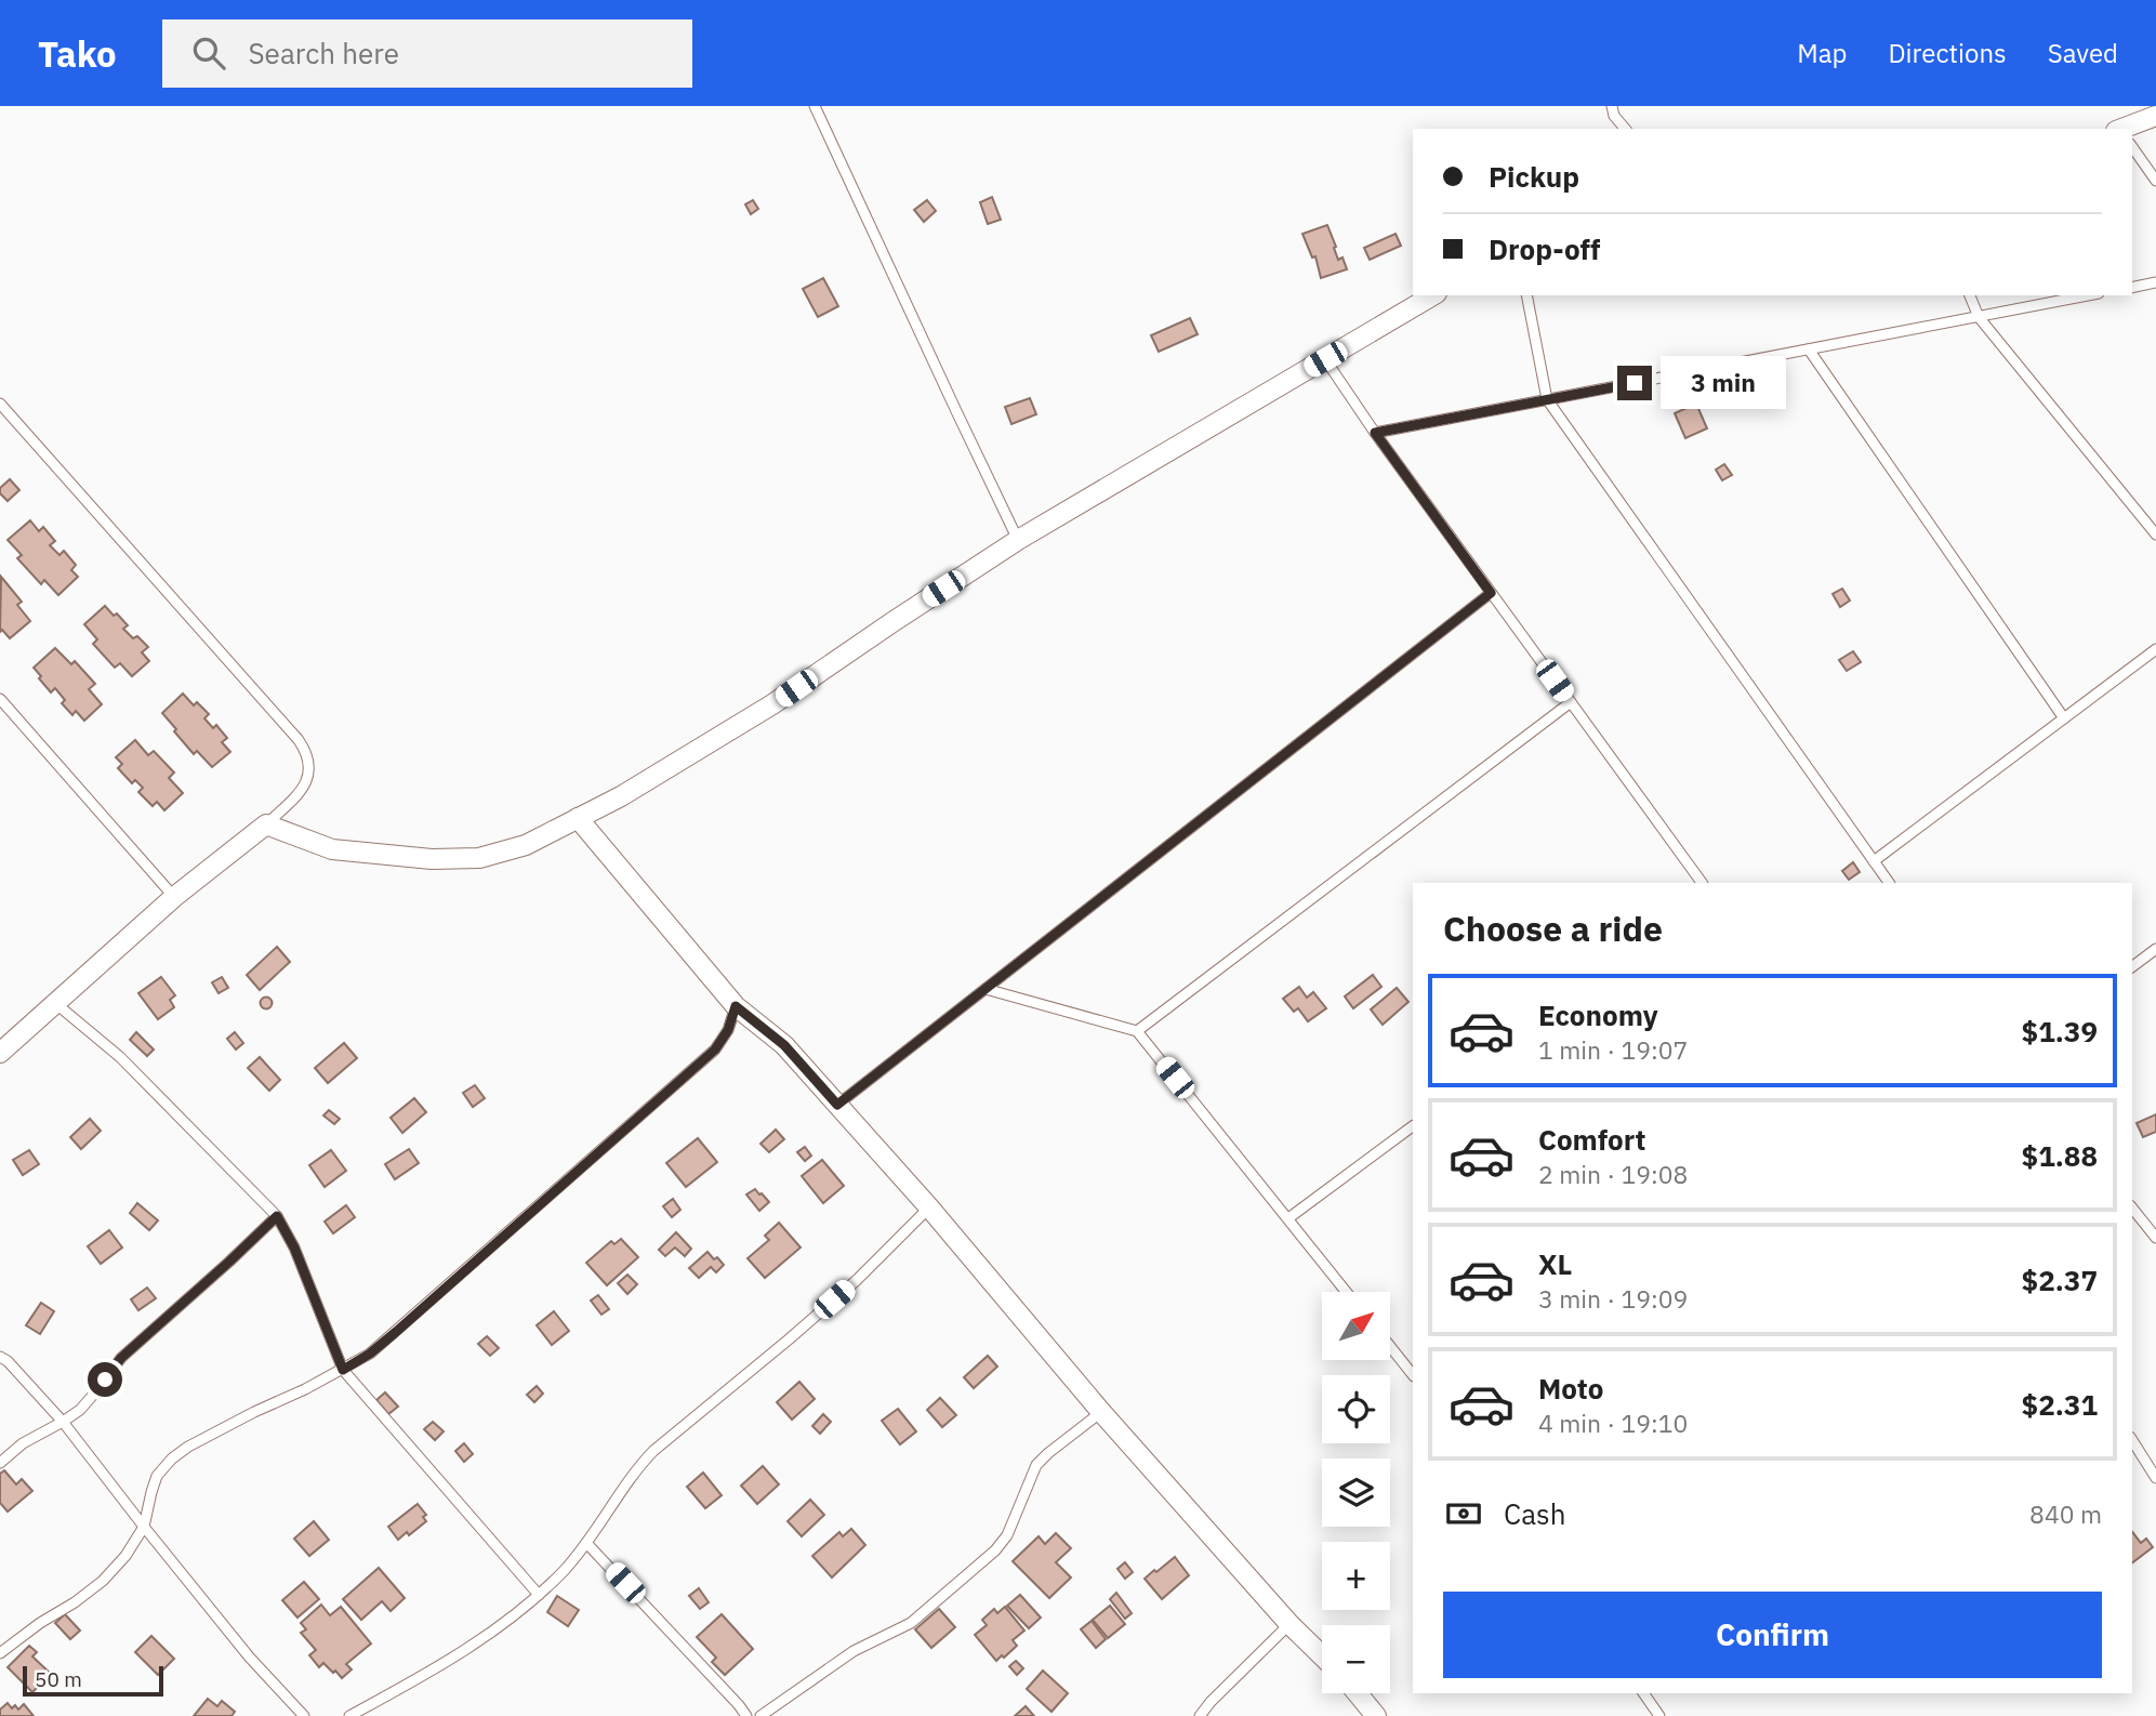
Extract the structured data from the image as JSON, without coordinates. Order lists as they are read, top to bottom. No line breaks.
{"scale_bar":"50 m","north":"top right","page":{"header":"Tako","search":"Search here","nav":["Map","Directions","Saved"],"banner":["Pickup","Drop-off"],"bubble":"3 min","heading":"Choose a ride","list":[{"name":"Economy","note":"1 min · 19:07","value":"$1.39"},{"name":"Comfort","note":"2 min · 19:08","value":"$1.88"},{"name":"XL","note":"3 min · 19:09","value":"$2.37"},{"name":"Moto","note":"4 min · 19:10","value":"$2.31"}],"map_buttons":["+","−"],"pay":["Cash","840 m"],"buttons":"Confirm","scale":"50 m"}}
